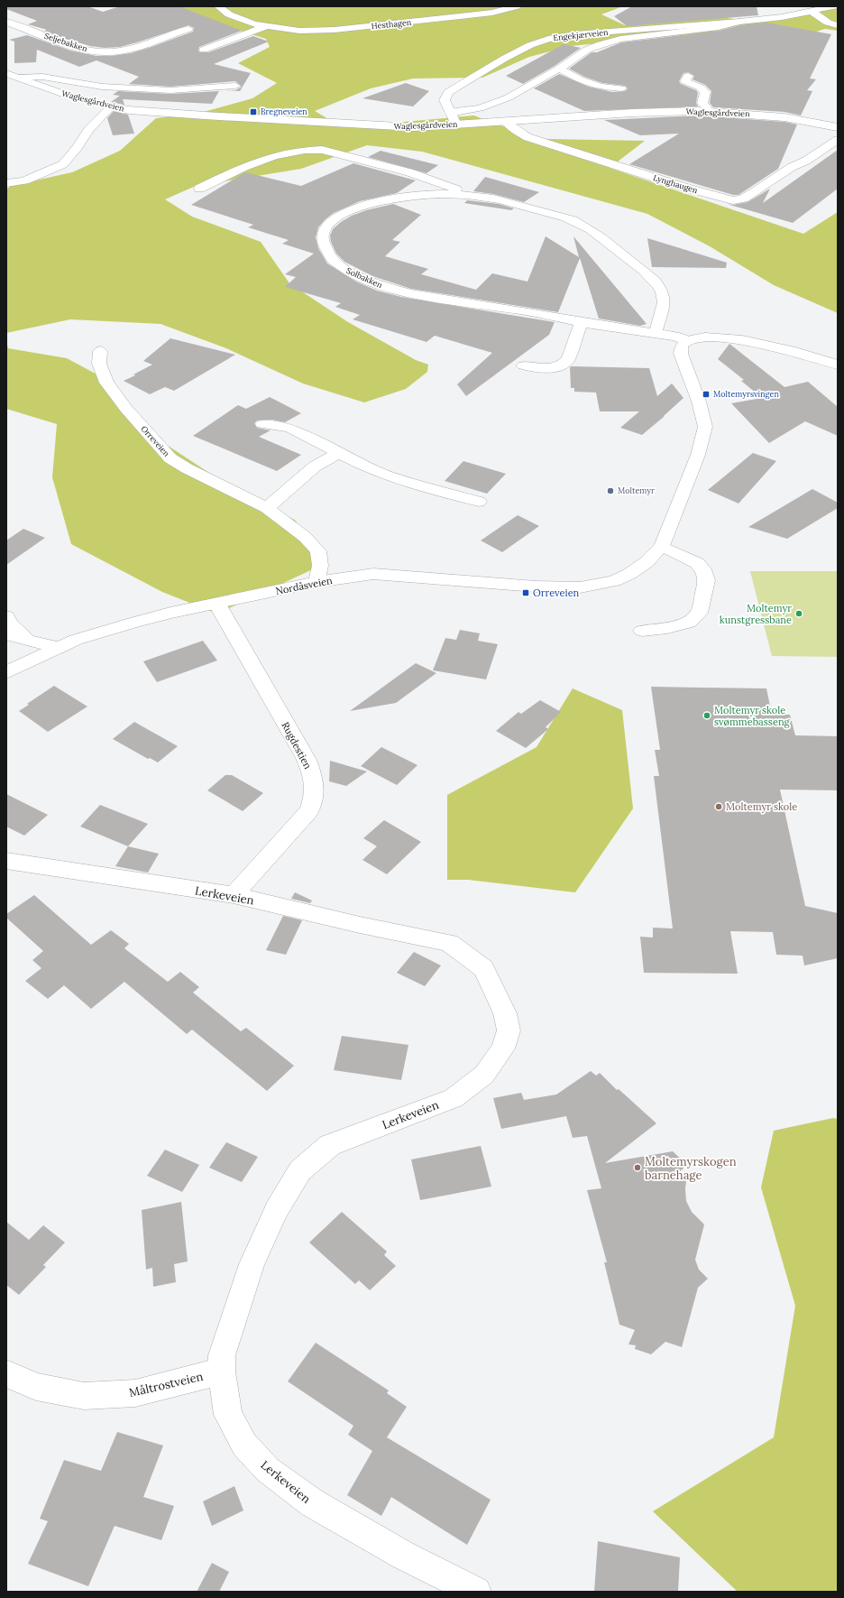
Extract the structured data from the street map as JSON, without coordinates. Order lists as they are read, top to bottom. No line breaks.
{"streets":{"street":["Hesthagen","Engekjærveien","Seljebakken","Waglesgårdveien","Lynghaugen","Solbakken","Orreveien","Nordåsveien","Rugdestien","Lerkeveien","Måltrostveien"]},"crossings":[["Engekjærveien","Waglesgårdveien"],["Waglesgårdveien","Lynghaugen"],["Orreveien","Nordåsveien"],["Nordåsveien","Rugdestien"],["Rugdestien","Lerkeveien"],["Lerkeveien","Måltrostveien"]],"places":{"transit":["Bregneveien","Moltemyrsvingen","Orreveien"],"other":["Moltemyr","Moltemyr kunstgressbane","Moltemyr skole svømmebasseng","Moltemyr skole","Moltemyrskogen barnehage"]}}
